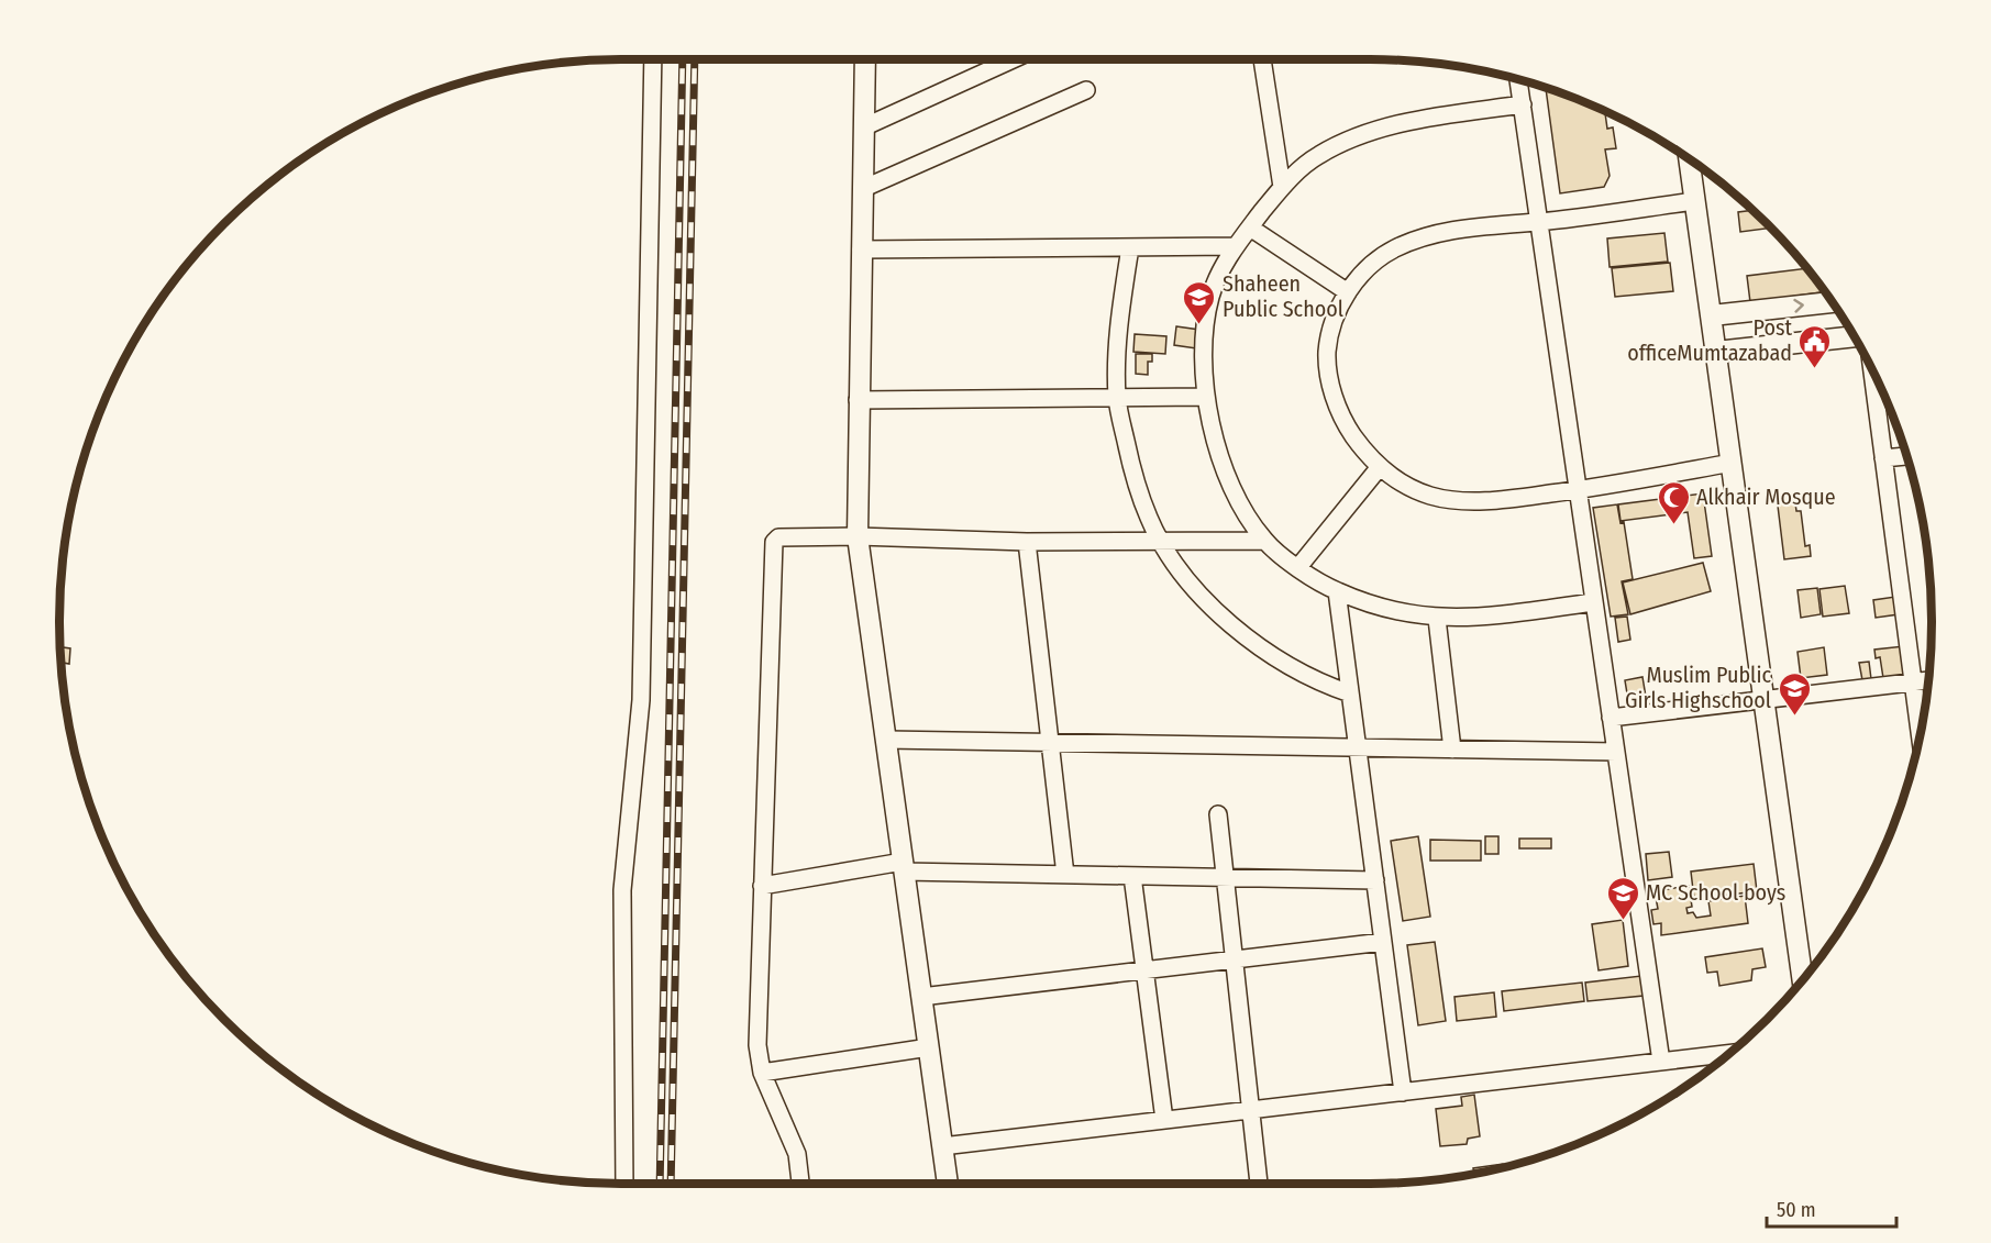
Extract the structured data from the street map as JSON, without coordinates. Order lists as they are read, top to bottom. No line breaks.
{"places":{"school or university":["Shaheen Public School","Muslim Public Girls Highschool","MC School boys"],"public building":["Post officeMumtazabad"],"mosque":["Alkhair Mosque"]},"scale_bar":"50 m"}
